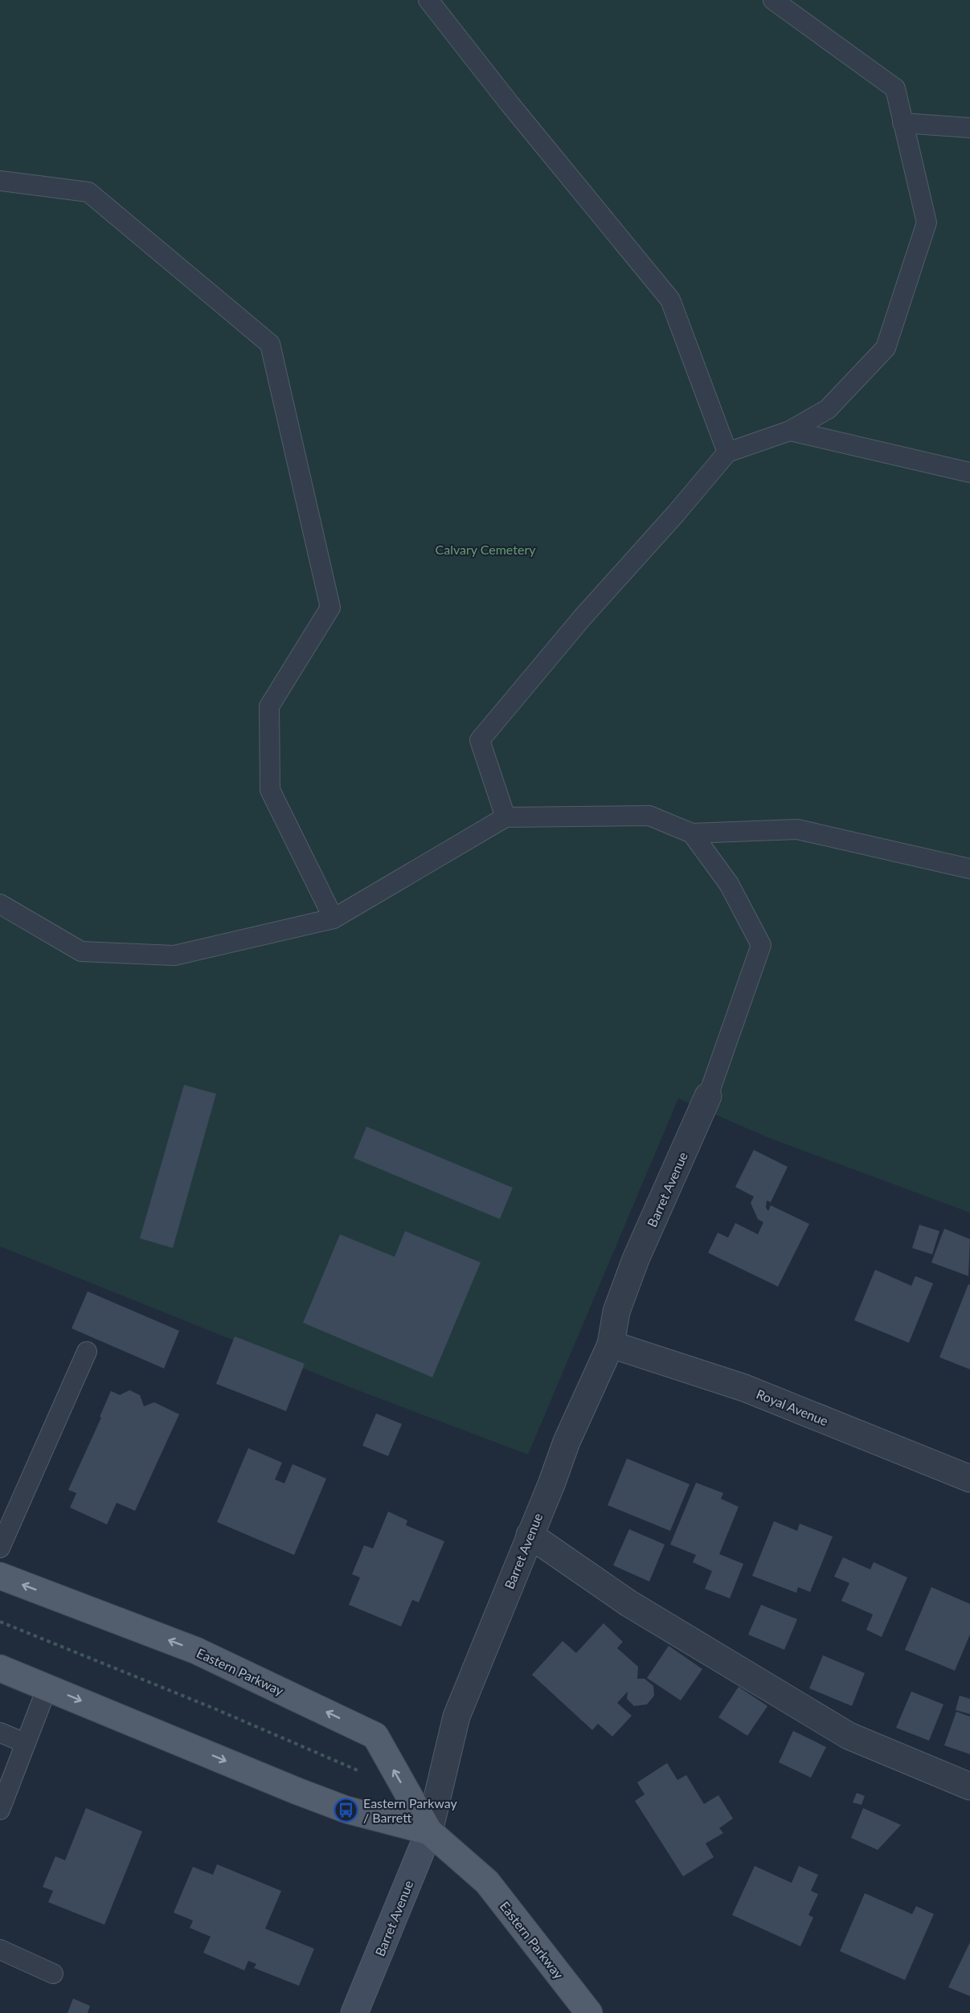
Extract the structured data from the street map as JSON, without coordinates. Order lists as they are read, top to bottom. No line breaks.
{"streets":{"main road":["Eastern Parkway"],"street":["Barret Avenue","Royal Avenue"]},"crossings":[["Barret Avenue","Royal Avenue"],["Barret Avenue","Eastern Parkway"]],"parks":["Calvary Cemetery"],"places":{"bus stop":["Eastern Parkway / Barrett"]}}
